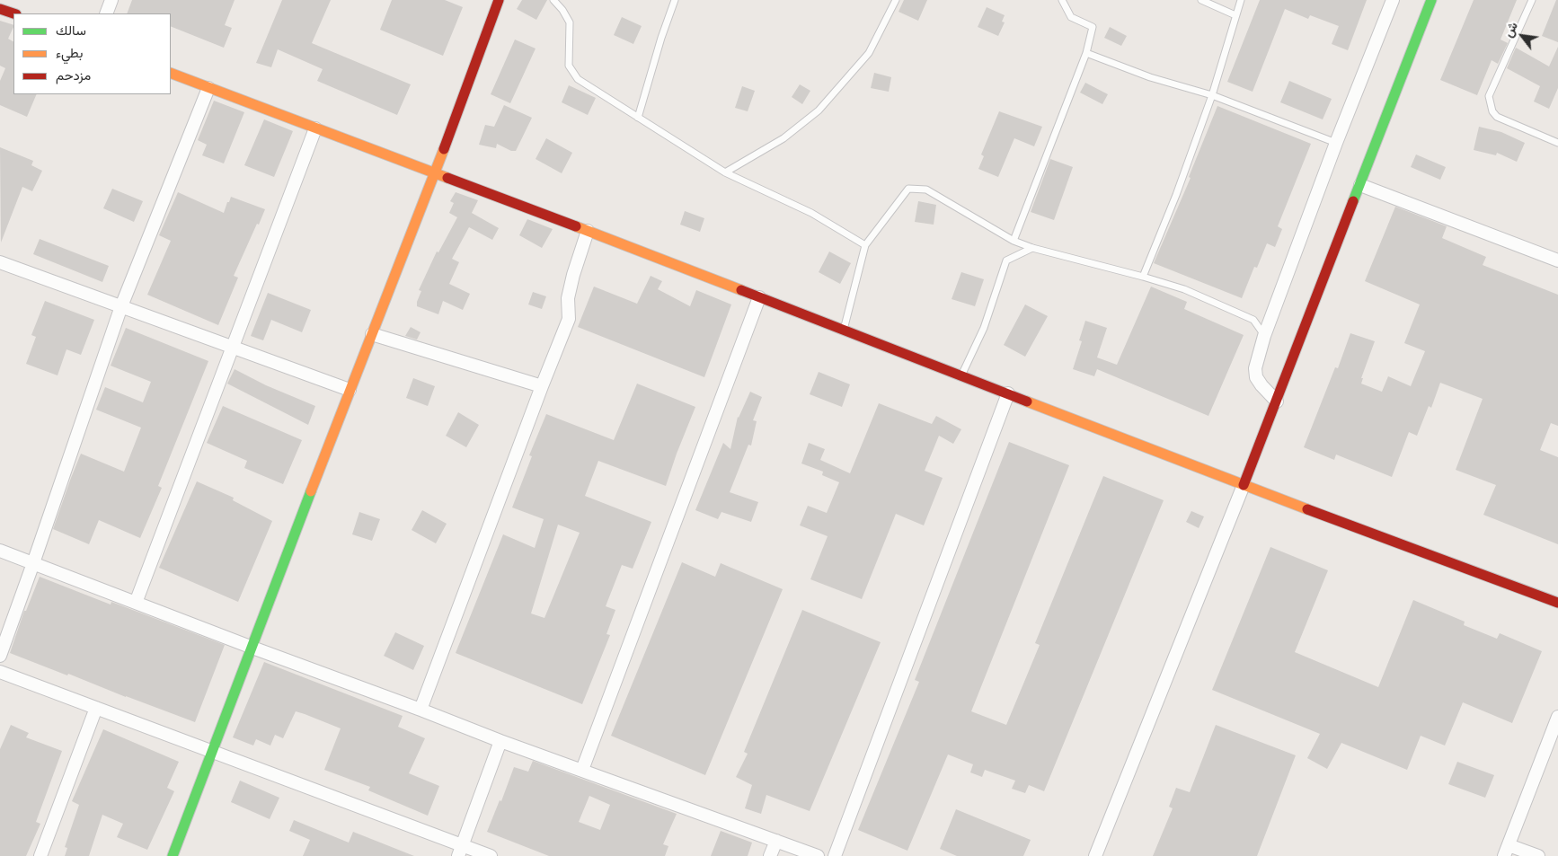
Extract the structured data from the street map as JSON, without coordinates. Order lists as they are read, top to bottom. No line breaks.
{"legend":["سالك","بطيء","مزدحم"],"north":"top left"}
